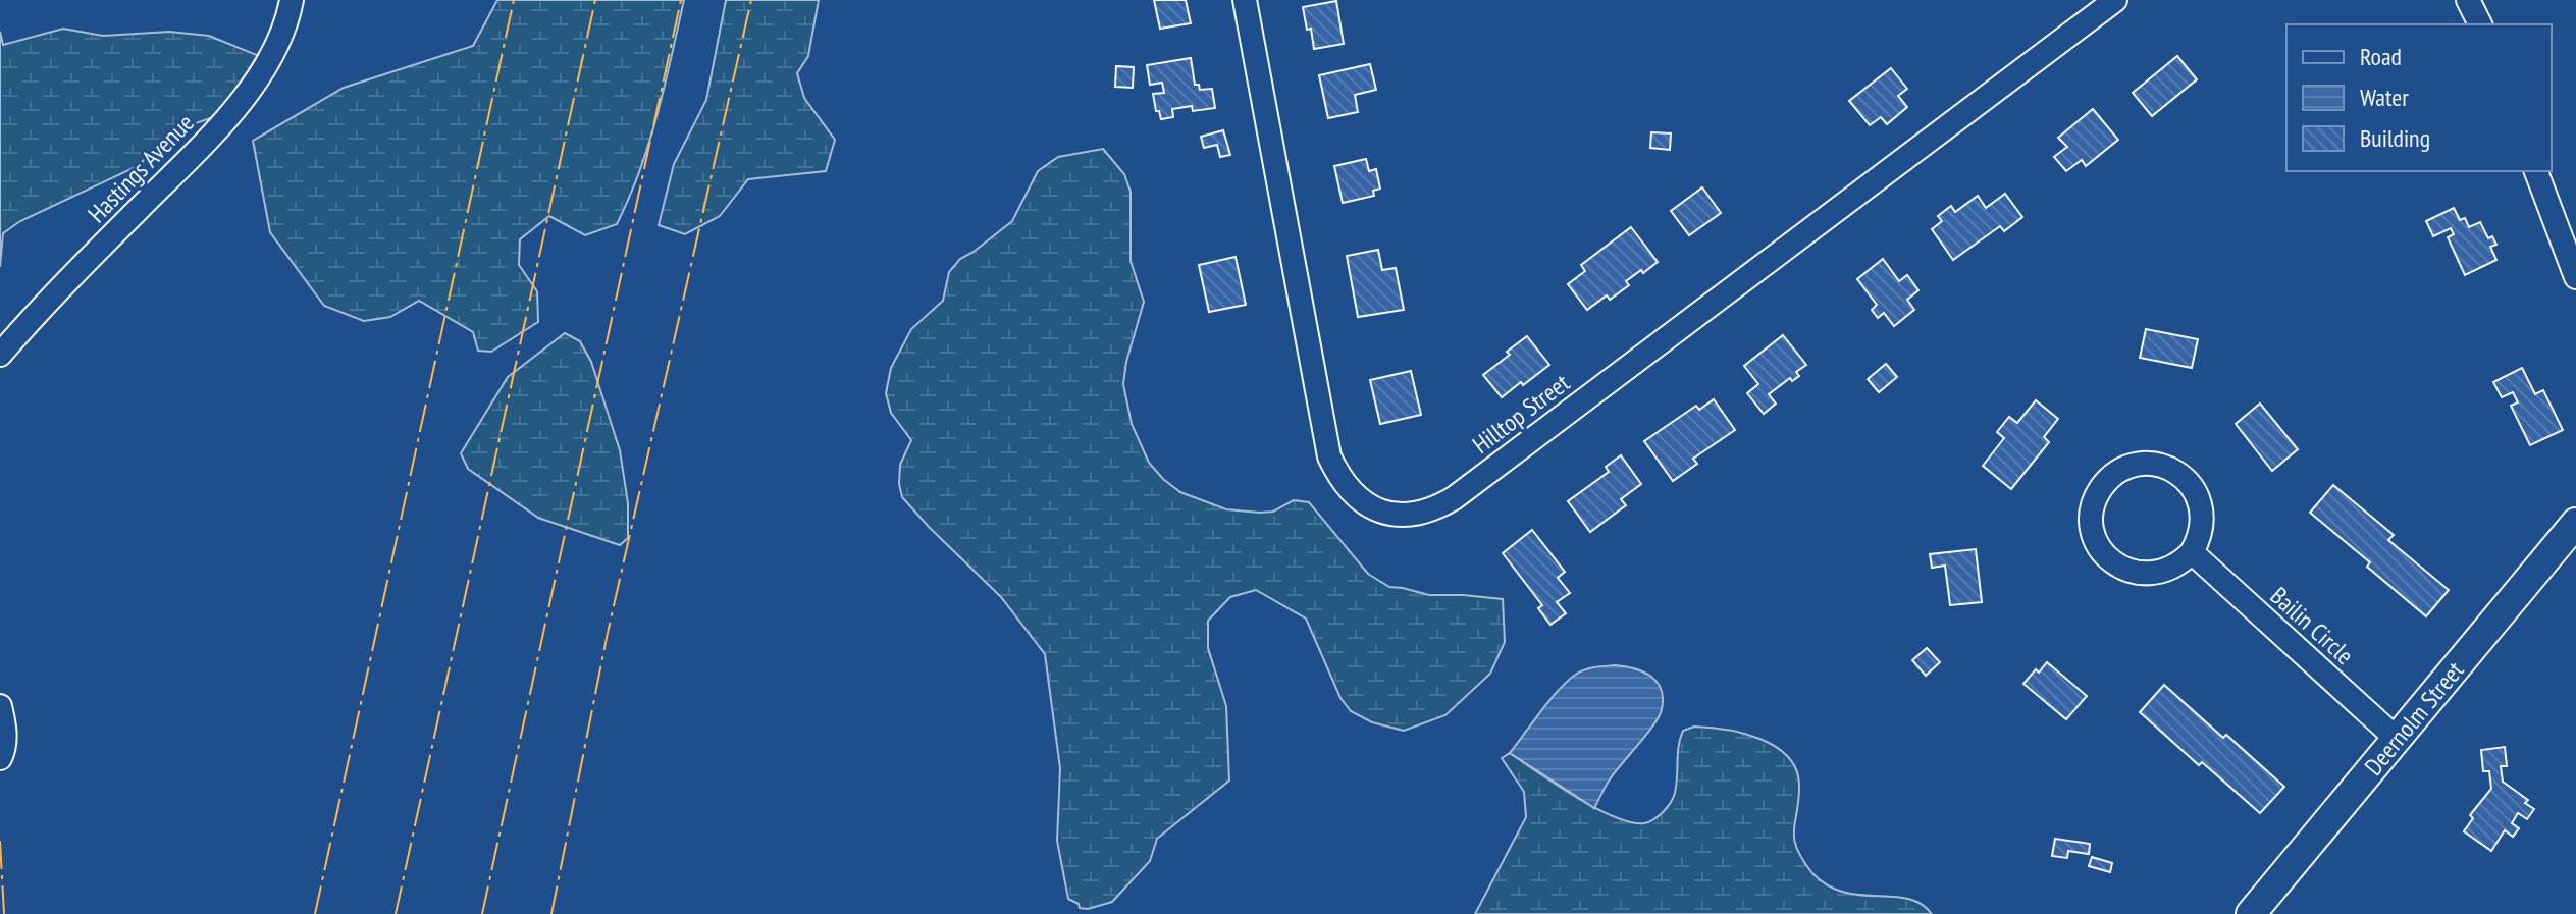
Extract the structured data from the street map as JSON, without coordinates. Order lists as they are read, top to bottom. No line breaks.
{"streets":{"street":["Hastings Avenue","Hilltop Street","Bailin Circle","Deernolm Street"]},"crossings":[["Bailin Circle","Deernolm Street"]],"legend":["Road","Water","Building"]}
